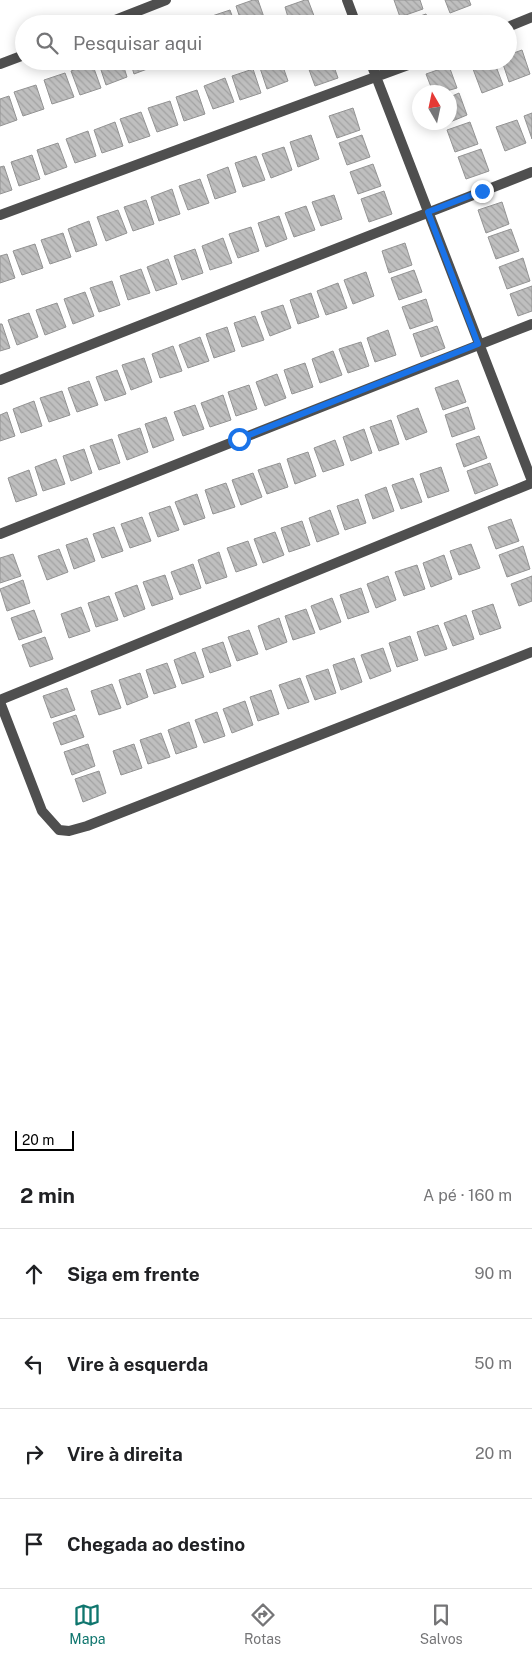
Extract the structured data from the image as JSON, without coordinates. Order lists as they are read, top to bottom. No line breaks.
{"scale_bar":"20 m","north":"top","page":{"search":"Pesquisar aqui","scale":"20 m","heading":["2 min","A pé · 160 m"],"list":[["Siga em frente","90 m"],["Vire à esquerda","50 m"],["Vire à direita","20 m"],"Chegada ao destino"],"nav":["Mapa","Rotas","Salvos"]}}
